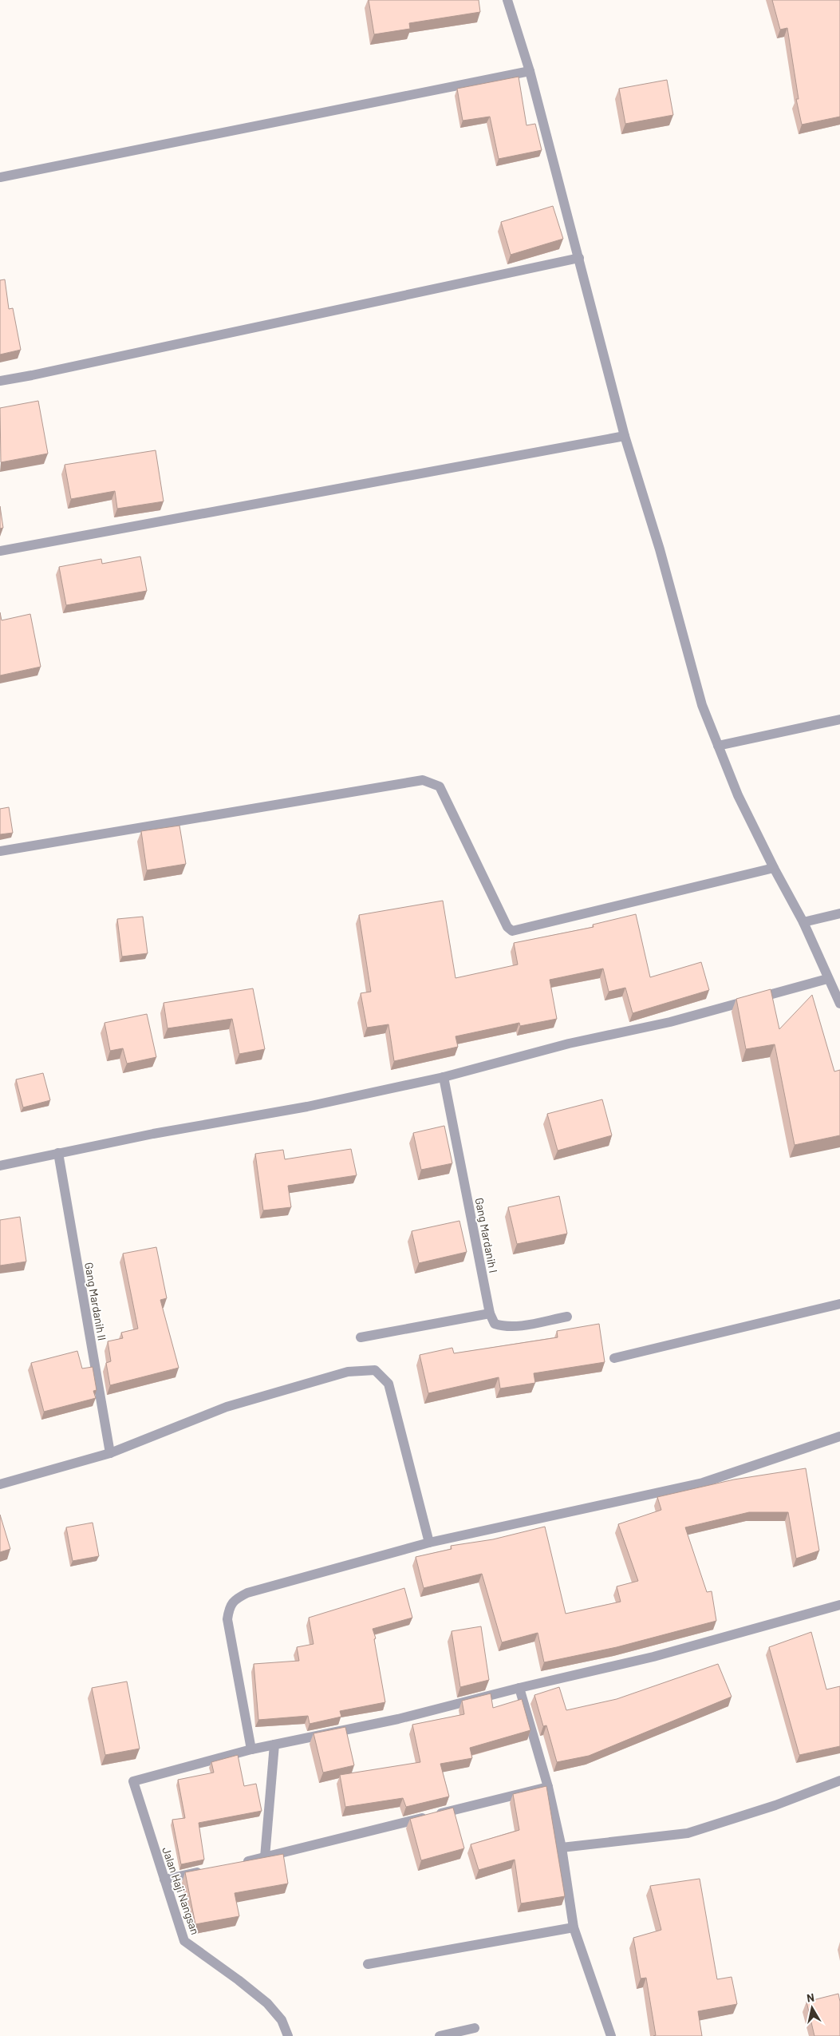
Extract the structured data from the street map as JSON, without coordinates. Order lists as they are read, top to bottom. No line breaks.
{"streets":{"street":["Gang Mardanih I","Gang Mardanih II","Jalan Haji Nangsan"]},"north":"top"}
